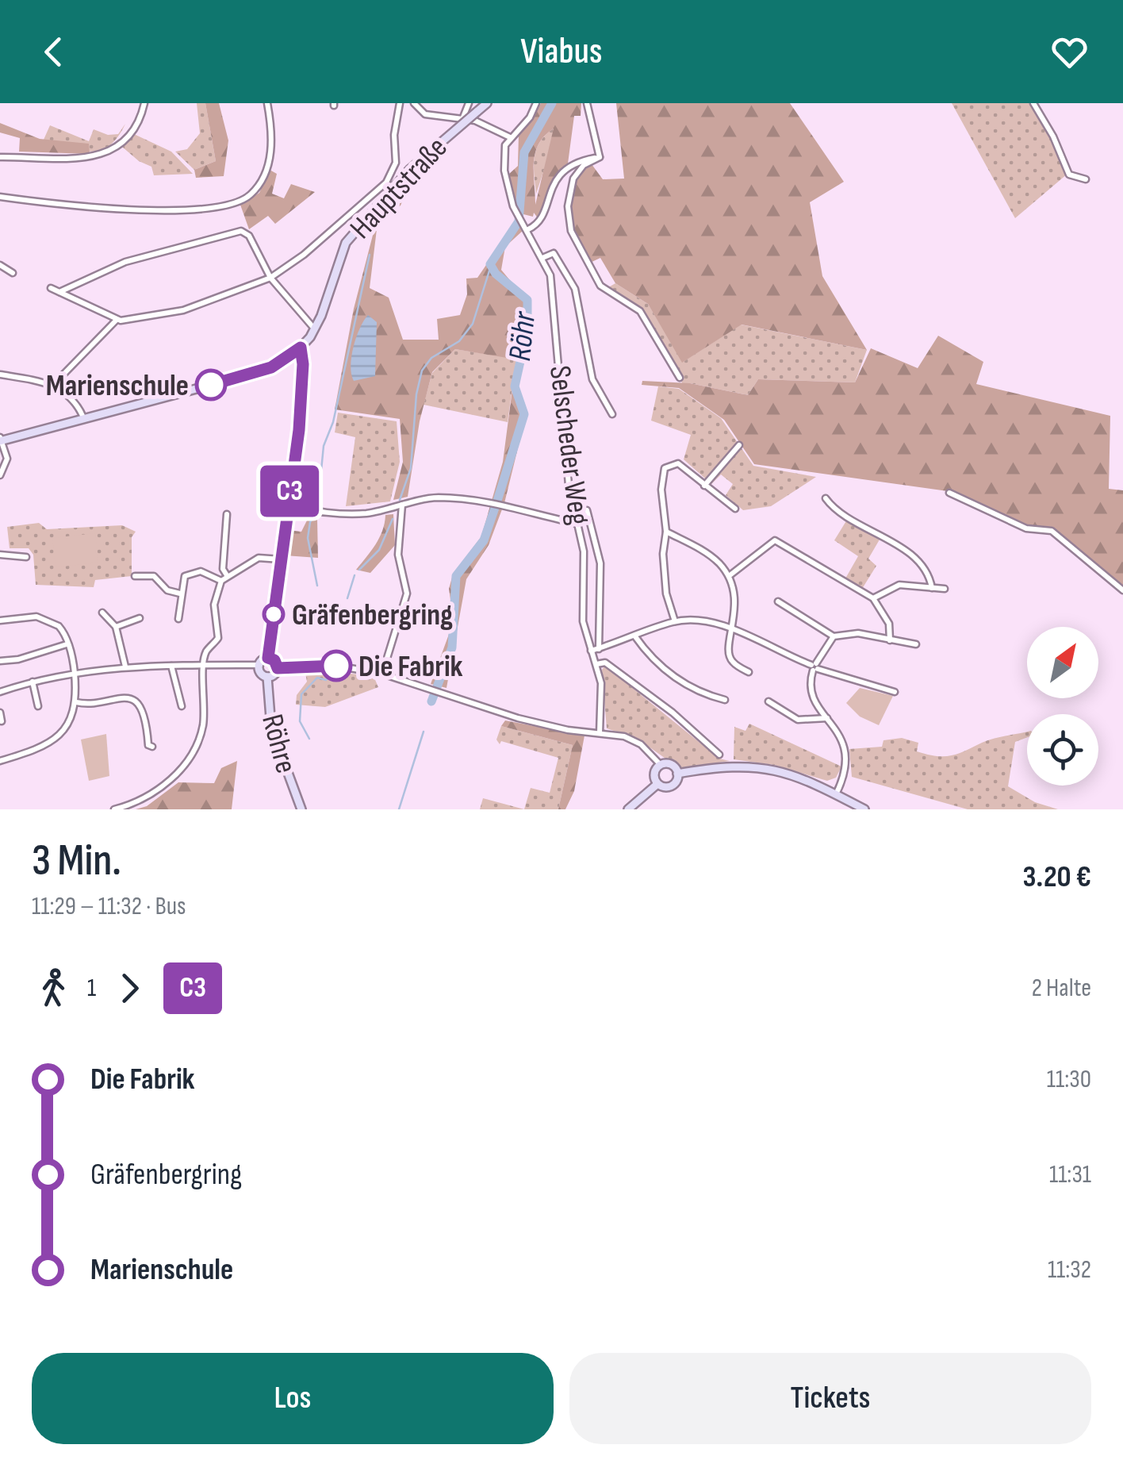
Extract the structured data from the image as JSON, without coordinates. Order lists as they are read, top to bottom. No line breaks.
{"streets":{"main road":["Hauptstraße","Röhre"],"street":["Selscheder Weg"]},"crossings":[["Hauptstraße","Selscheder Weg"]],"water":["Röhr"],"places":["Marienschule","Gräfenbergring","Die Fabrik"],"lines":["bus line C3"],"north":"top right","page":{"header":"Viabus","on_map":"C3","heading":["3 Min.","11:29 – 11:32 · Bus","3.20 €"],"legs":["1","C3","2 Halte"],"list":[{"name":"Die Fabrik","value":"11:30"},{"name":"Gräfenbergring","value":"11:31"},{"name":"Marienschule","value":"11:32"}],"buttons":["Los","Tickets"]}}
